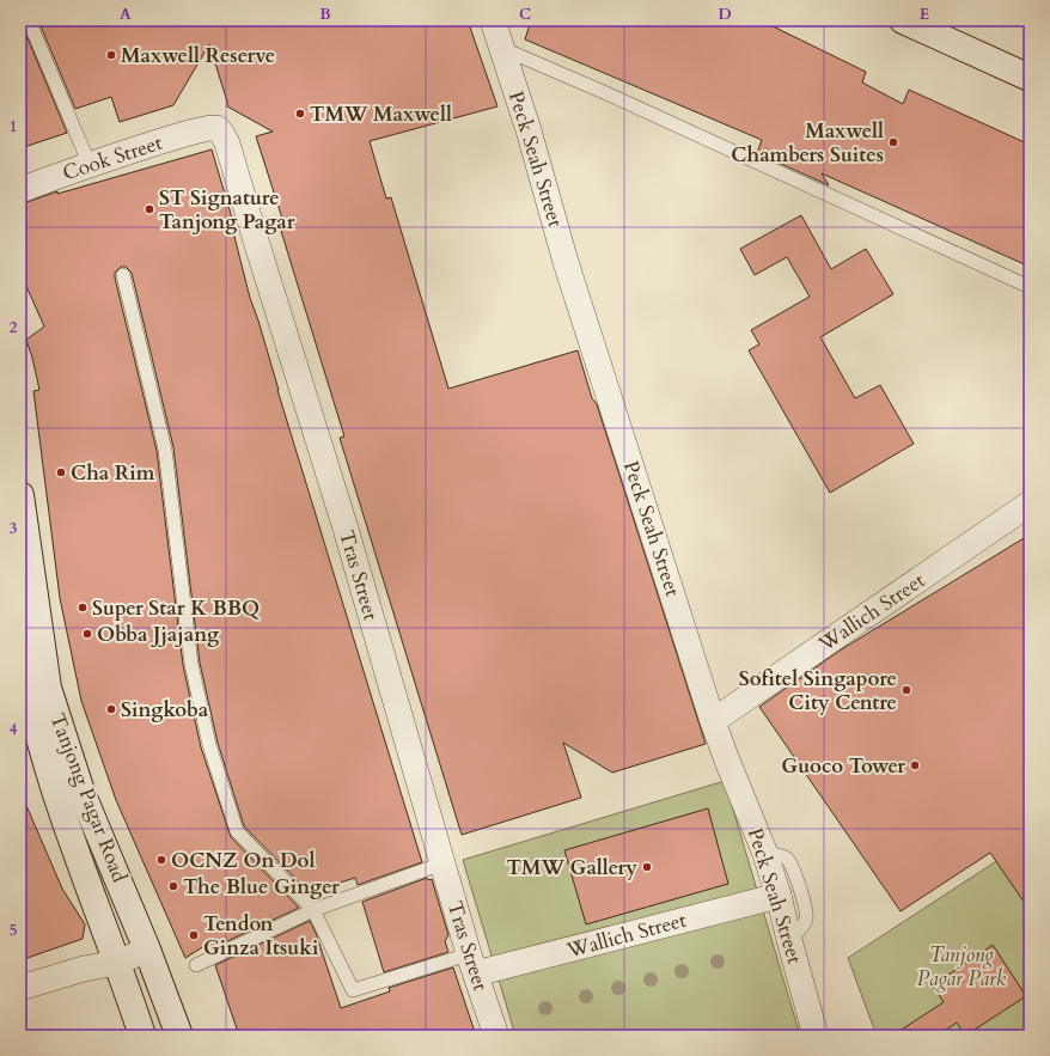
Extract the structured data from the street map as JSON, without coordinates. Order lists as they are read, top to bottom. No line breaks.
{"streets":{"main road":["Tanjong Pagar Road"],"street":["Cook Street","Peck Seah Street","Tras Street","Wallich Street"]},"crossings":[["Cook Street","Tras Street"],["Peck Seah Street","Wallich Street"],["Tras Street","Wallich Street"]],"parks":["Tanjong Pagar Park"],"places":["Maxwell Reserve","TMW Maxwell","Maxwell Chambers Suites","ST Signature Tanjong Pagar","Cha Rim","Super Star K BBQ","Obba Jjajang","Sofitel Singapore City Centre","Singkoba","Guoco Tower","OCNZ On Dol","TMW Gallery","The Blue Ginger","Tendon Ginza Itsuki"],"grid":{"columns":["A","B","C","D","E"],"rows":["1","2","3","4","5"]}}
